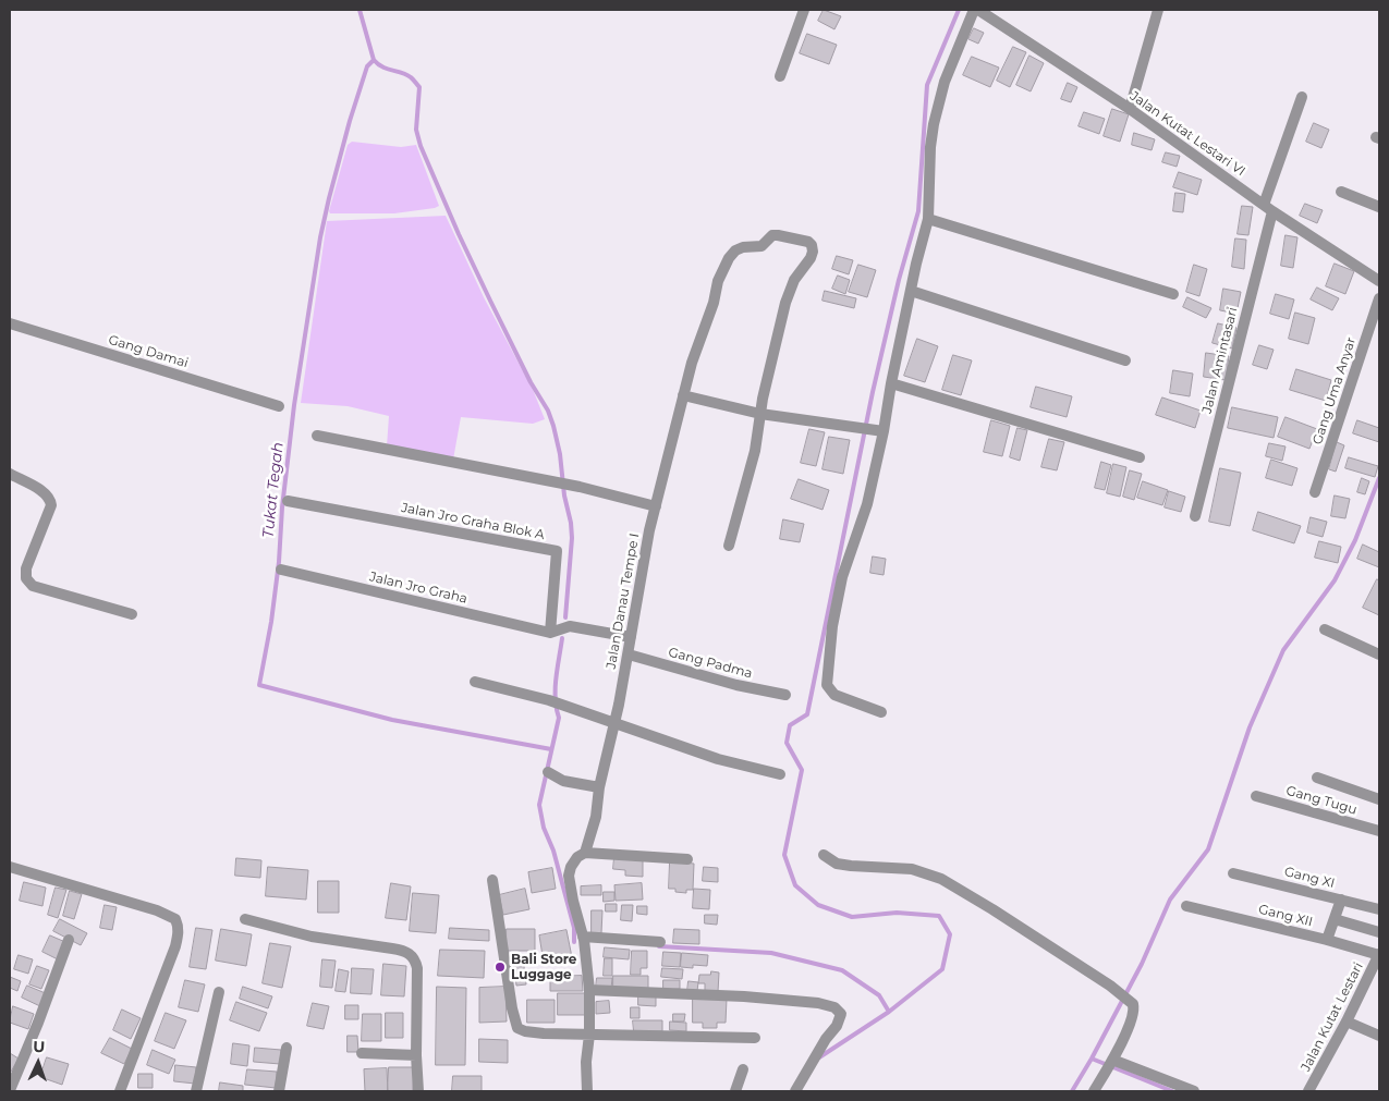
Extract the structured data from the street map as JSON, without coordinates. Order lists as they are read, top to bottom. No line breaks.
{"streets":{"street":["Jalan Kutat Lestari VI","Gang Damai","Jalan Amintasari","Gang Uma Anyar","Jalan Jro Graha Blok A","Jalan Jro Graha","Jalan Danau Tempe I","Gang Padma","Gang Tugu","Gang XI","Gang XII","Jalan Kutat Lestari"]},"crossings":[["Jalan Kutat Lestari VI","Jalan Amintasari"],["Jalan Jro Graha Blok A","Jalan Jro Graha"],["Jalan Danau Tempe I","Gang Padma"],["Gang XII","Jalan Kutat Lestari"]],"water":["Tukat Tegah"],"places":["Bali Store Luggage"],"north":"top"}
